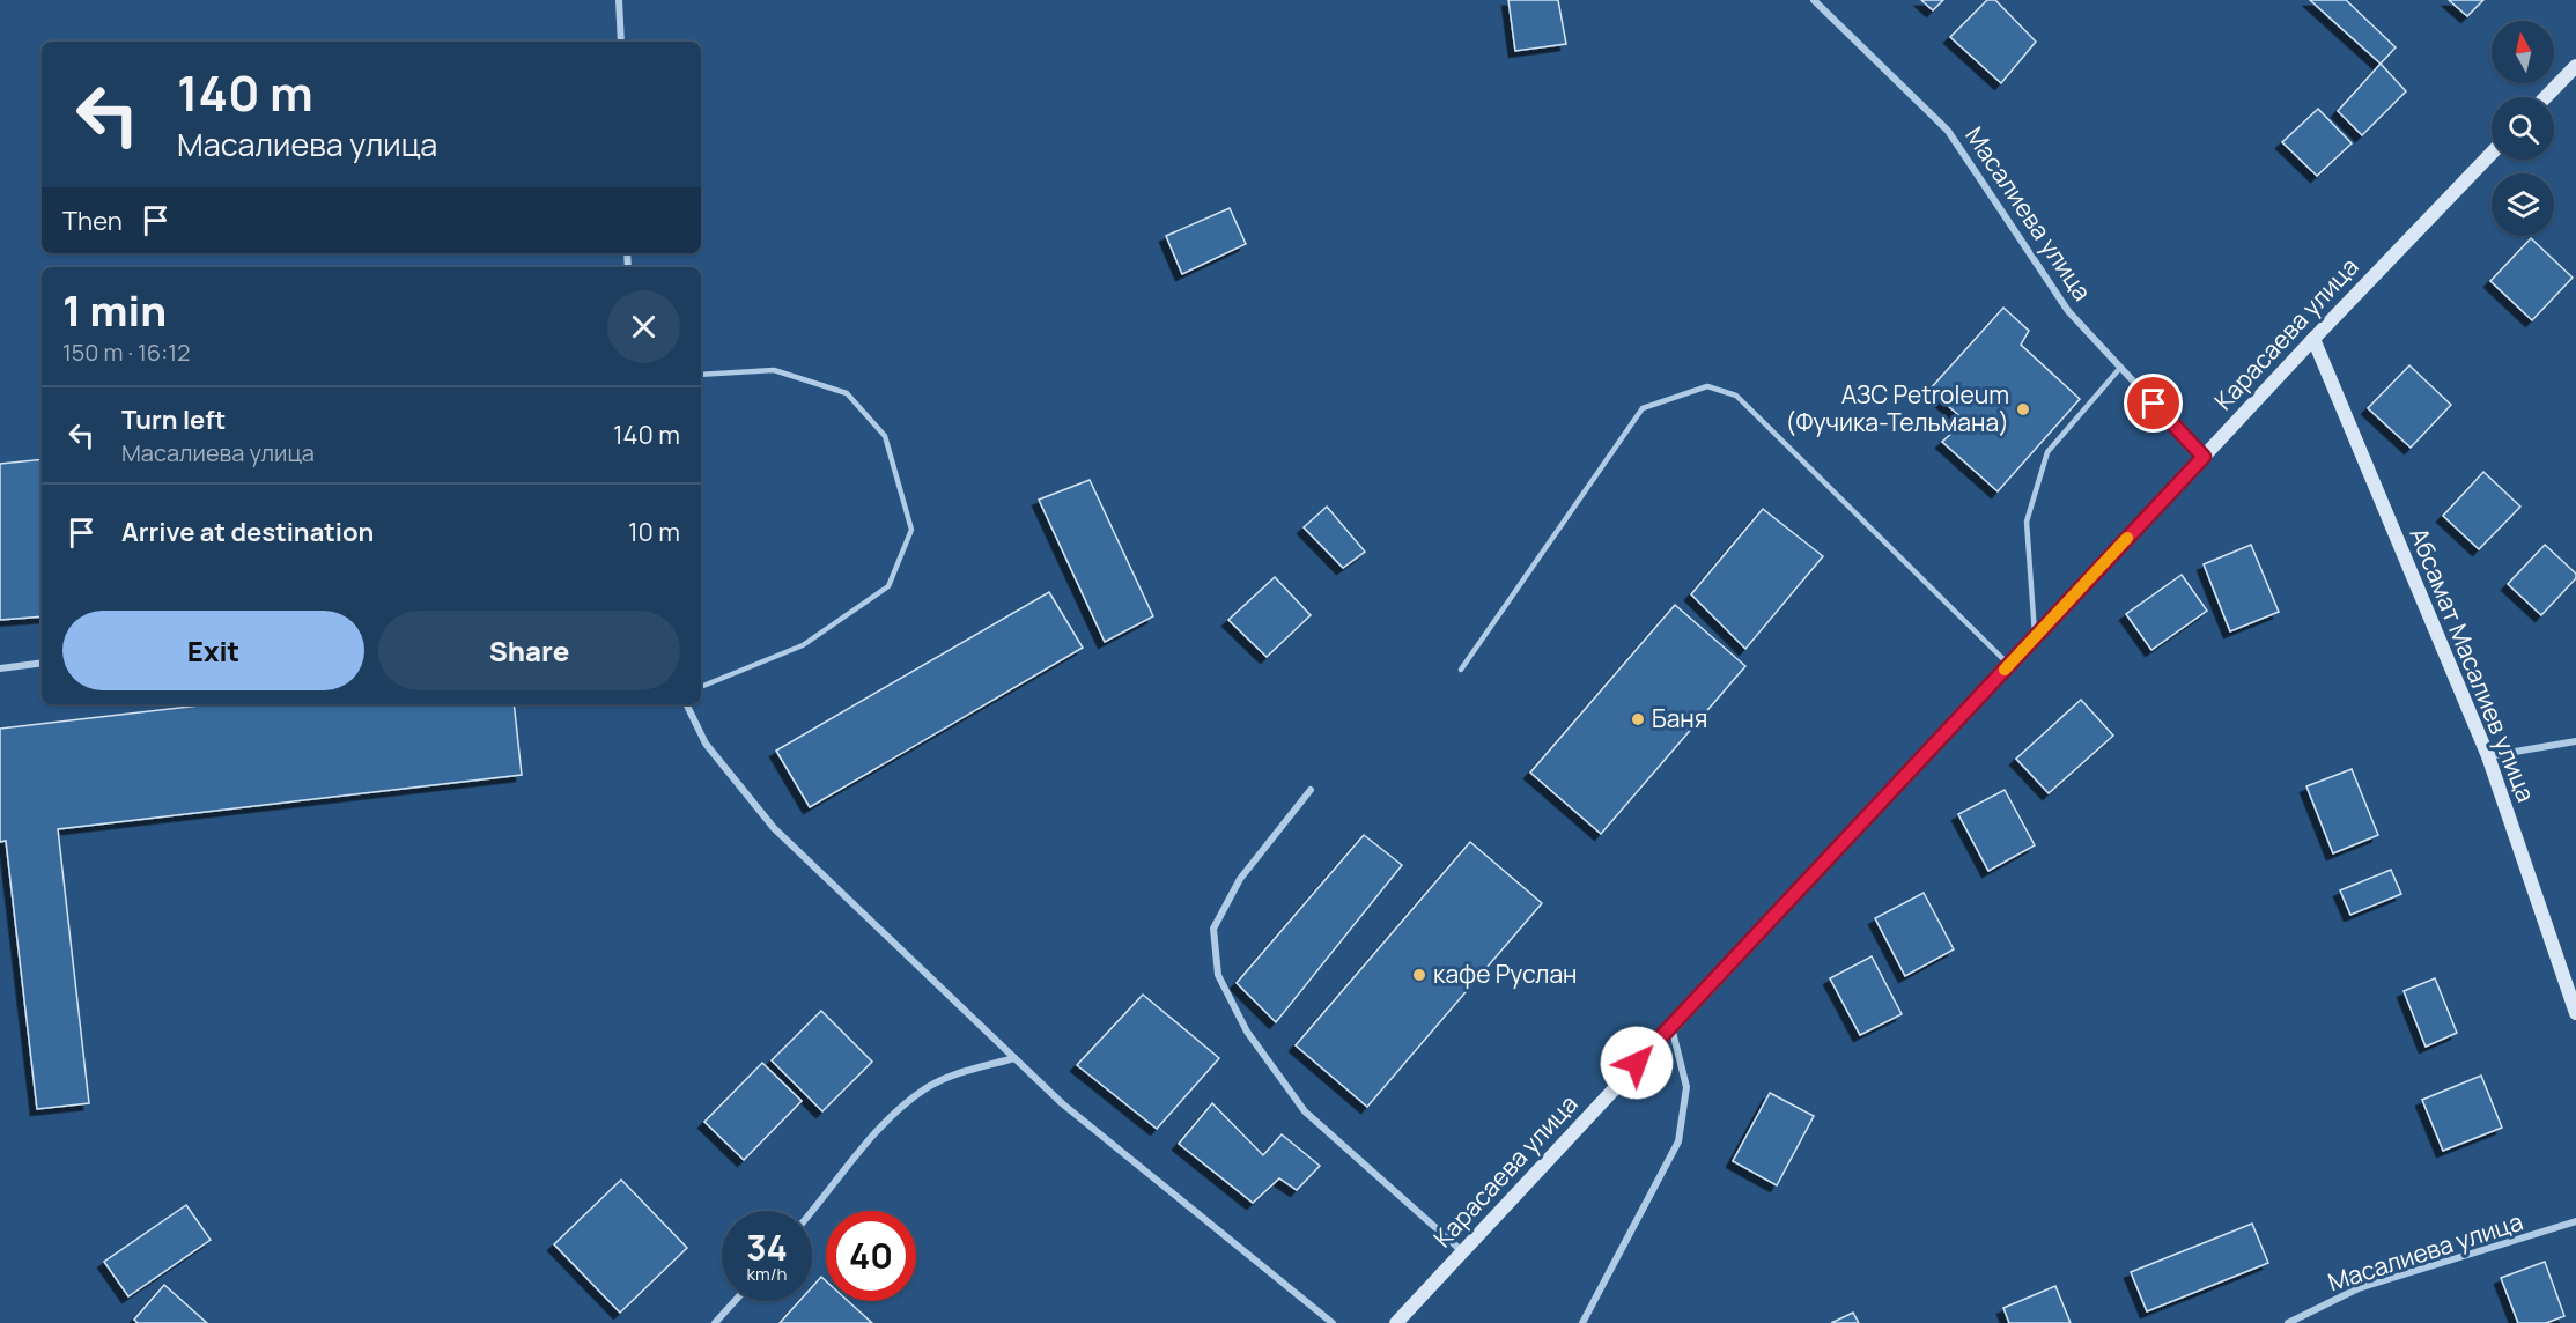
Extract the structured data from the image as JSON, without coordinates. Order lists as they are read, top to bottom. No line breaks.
{"streets":{"street":["Масалиева улица","Карасаева улица","Абсамат Масалиев улица"]},"crossings":[["Масалиева улица","Карасаева улица"],["Карасаева улица","Абсамат Масалиев улица"]],"places":["АЗС Petroleum (Фучика-Тельмана)","Баня","кафе Руслан"],"north":"top","page":{"turn":["140 m","Масалиева улица"],"then":"Then","heading":["1 min","150 m · 16:12"],"list":[{"name":"Turn left","note":"Масалиева улица","value":"140 m"},{"name":"Arrive at destination","value":"10 m"}],"buttons":["Exit","Share"],"speed":"34 km/h","limit":"40"}}
